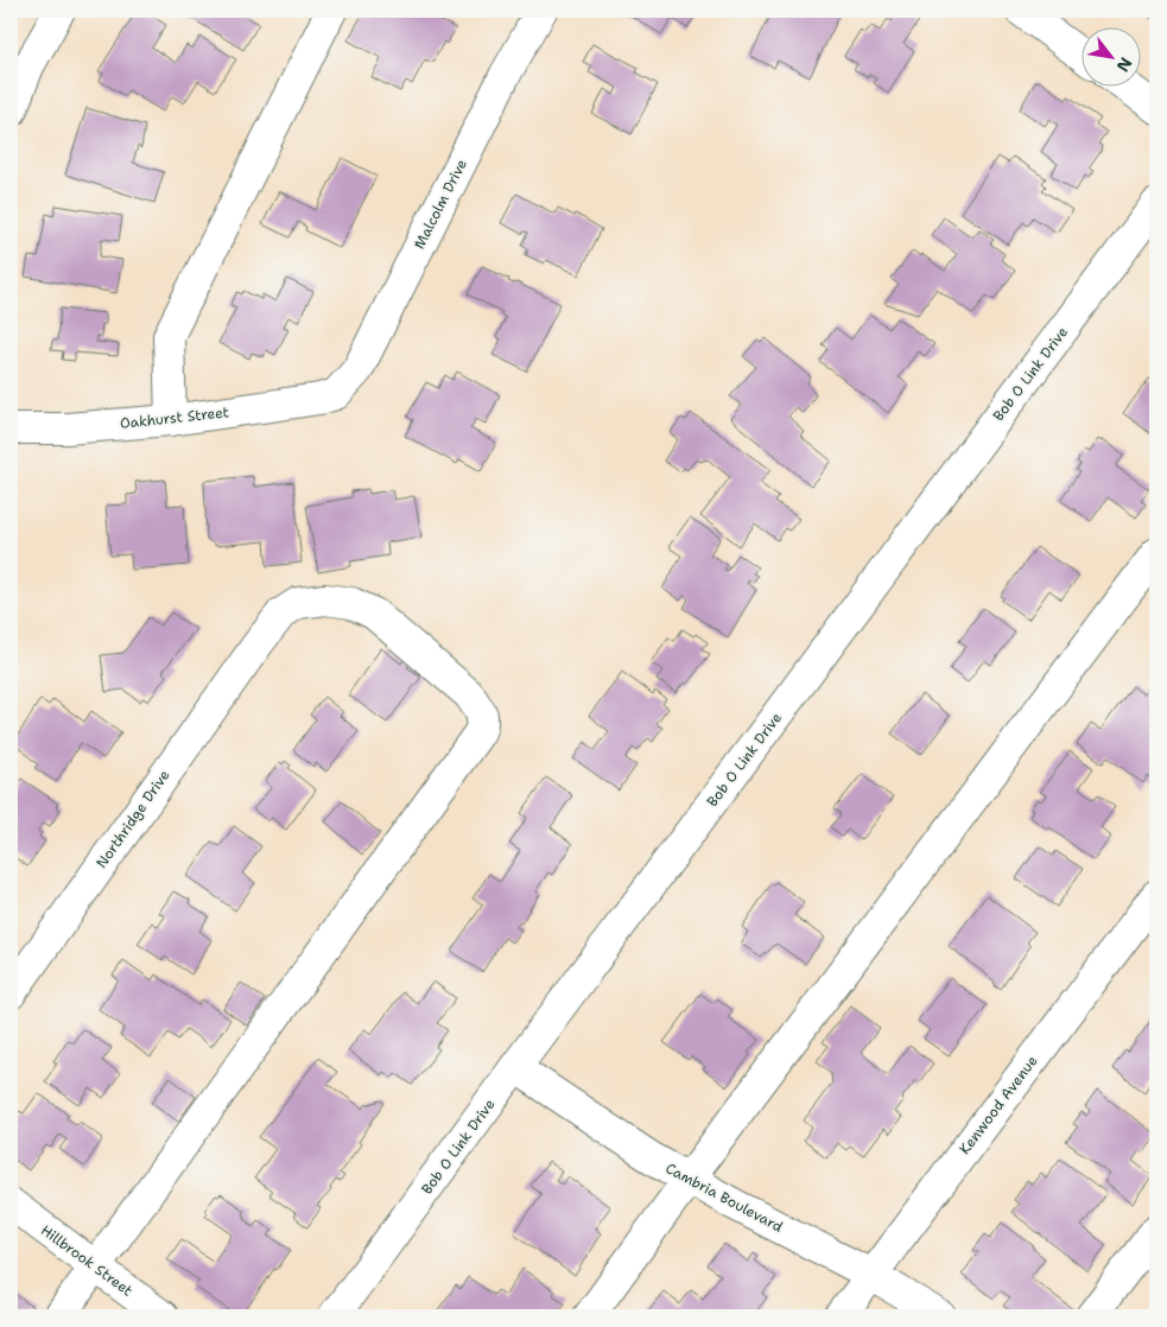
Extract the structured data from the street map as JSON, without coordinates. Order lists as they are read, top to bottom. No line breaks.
{"streets":{"street":["Malcolm Drive","Bob O Link Drive","Oakhurst Street","Northridge Drive","Kenwood Avenue","Cambria Boulevard","Hillbrook Street"]},"crossings":[["Malcolm Drive","Oakhurst Street"],["Bob O Link Drive","Cambria Boulevard"],["Northridge Drive","Hillbrook Street"],["Kenwood Avenue","Cambria Boulevard"]],"north":"bottom right"}
